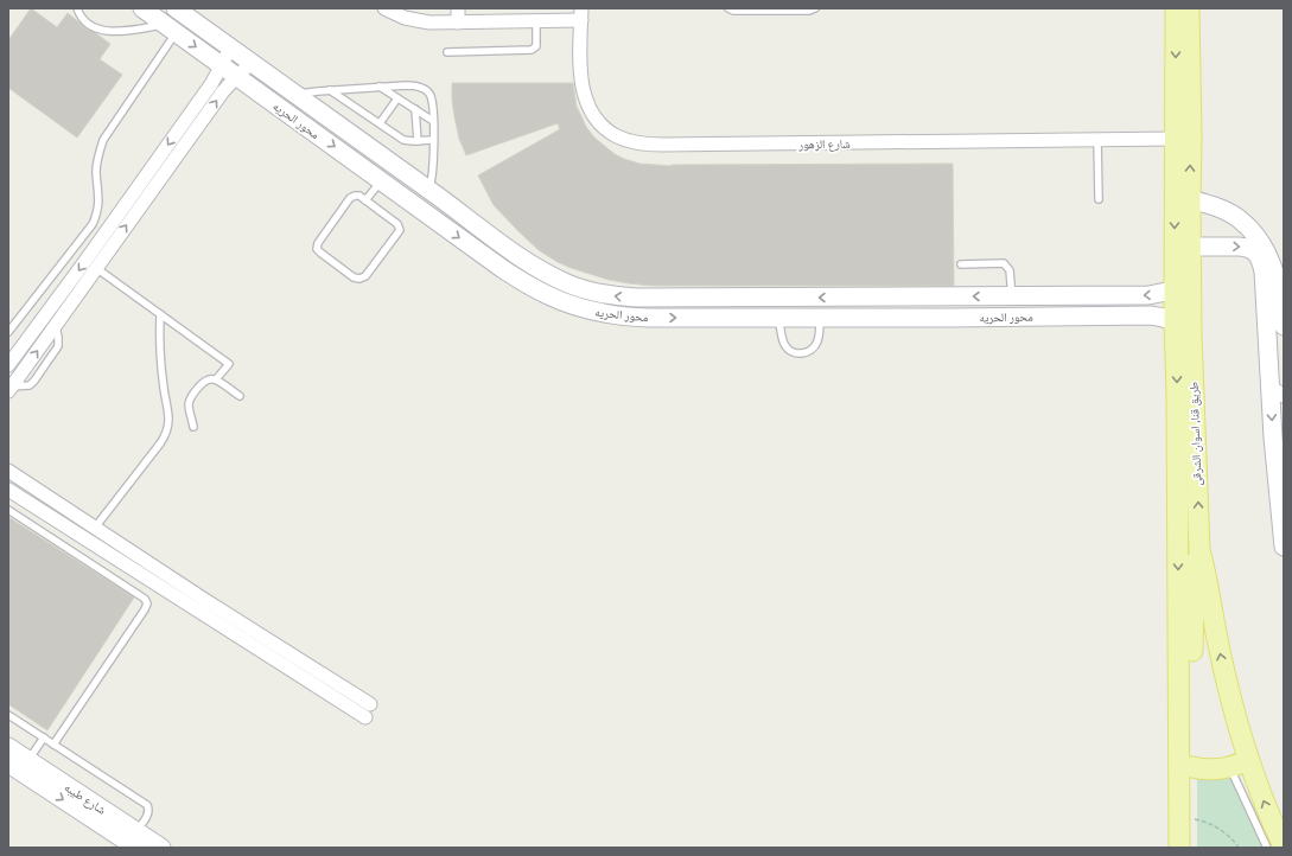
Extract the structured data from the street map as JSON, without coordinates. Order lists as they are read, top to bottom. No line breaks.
{"streets":{"main road":["محور الحريه","طريق قنا, اسوان الشرقى","شارع طيبه"],"street":["شارع الزهور"]},"crossings":[["محور الحريه","طريق قنا, اسوان الشرقى"],["شارع الزهور","طريق قنا, اسوان الشرقى"]]}
